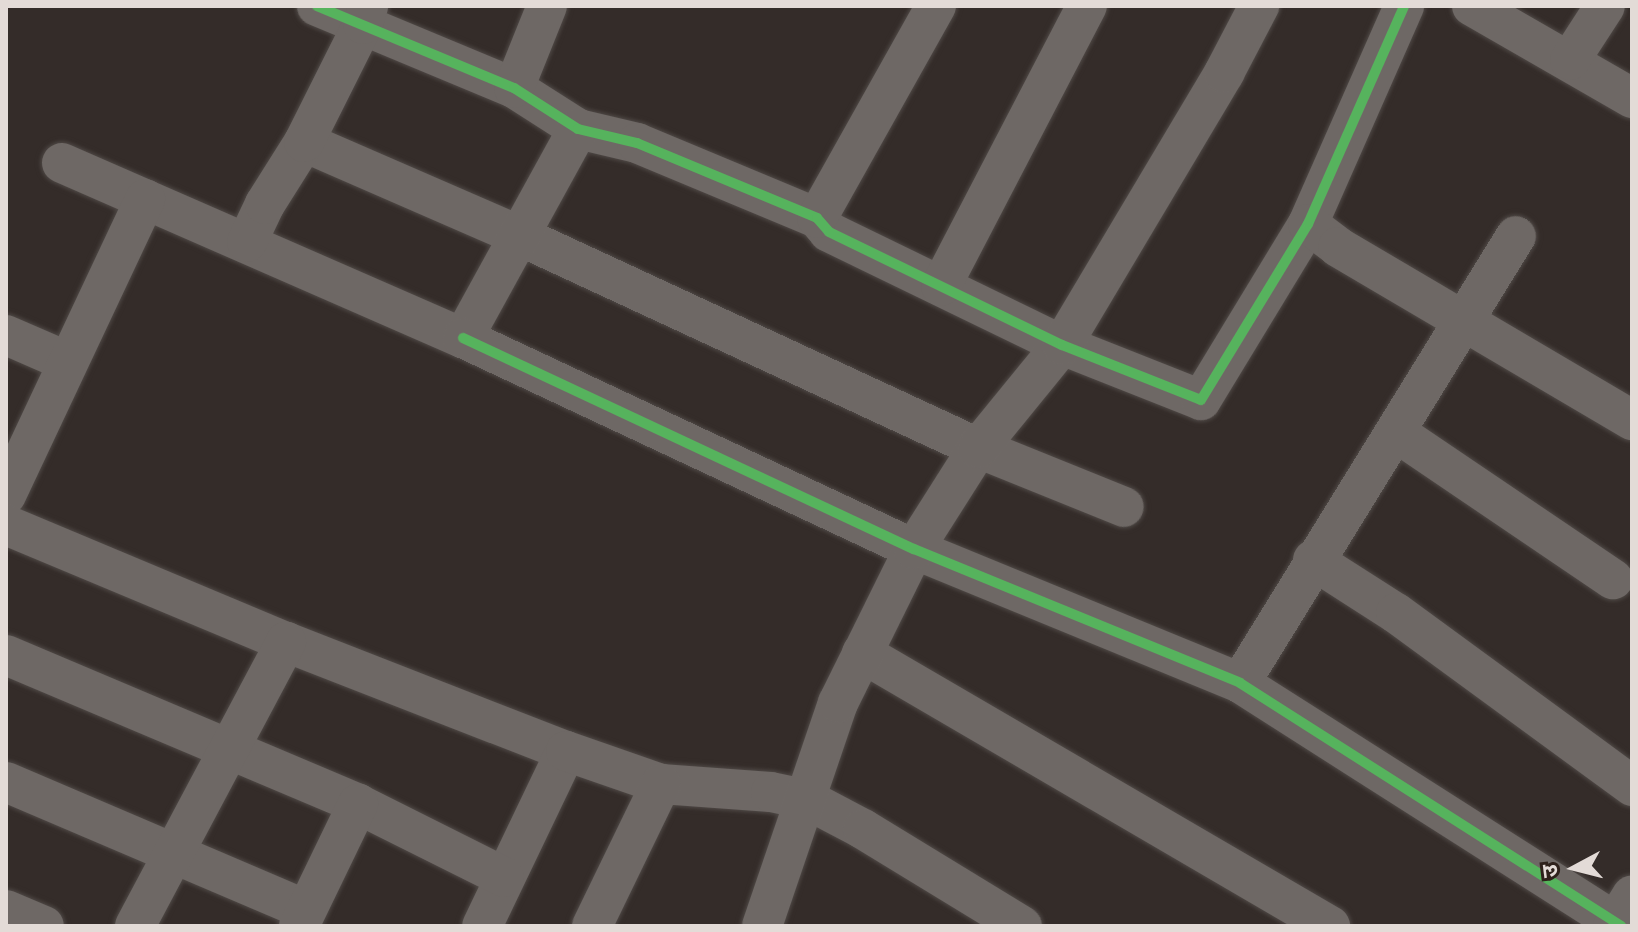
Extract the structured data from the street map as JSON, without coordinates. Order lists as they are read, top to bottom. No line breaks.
{"north":"left"}
